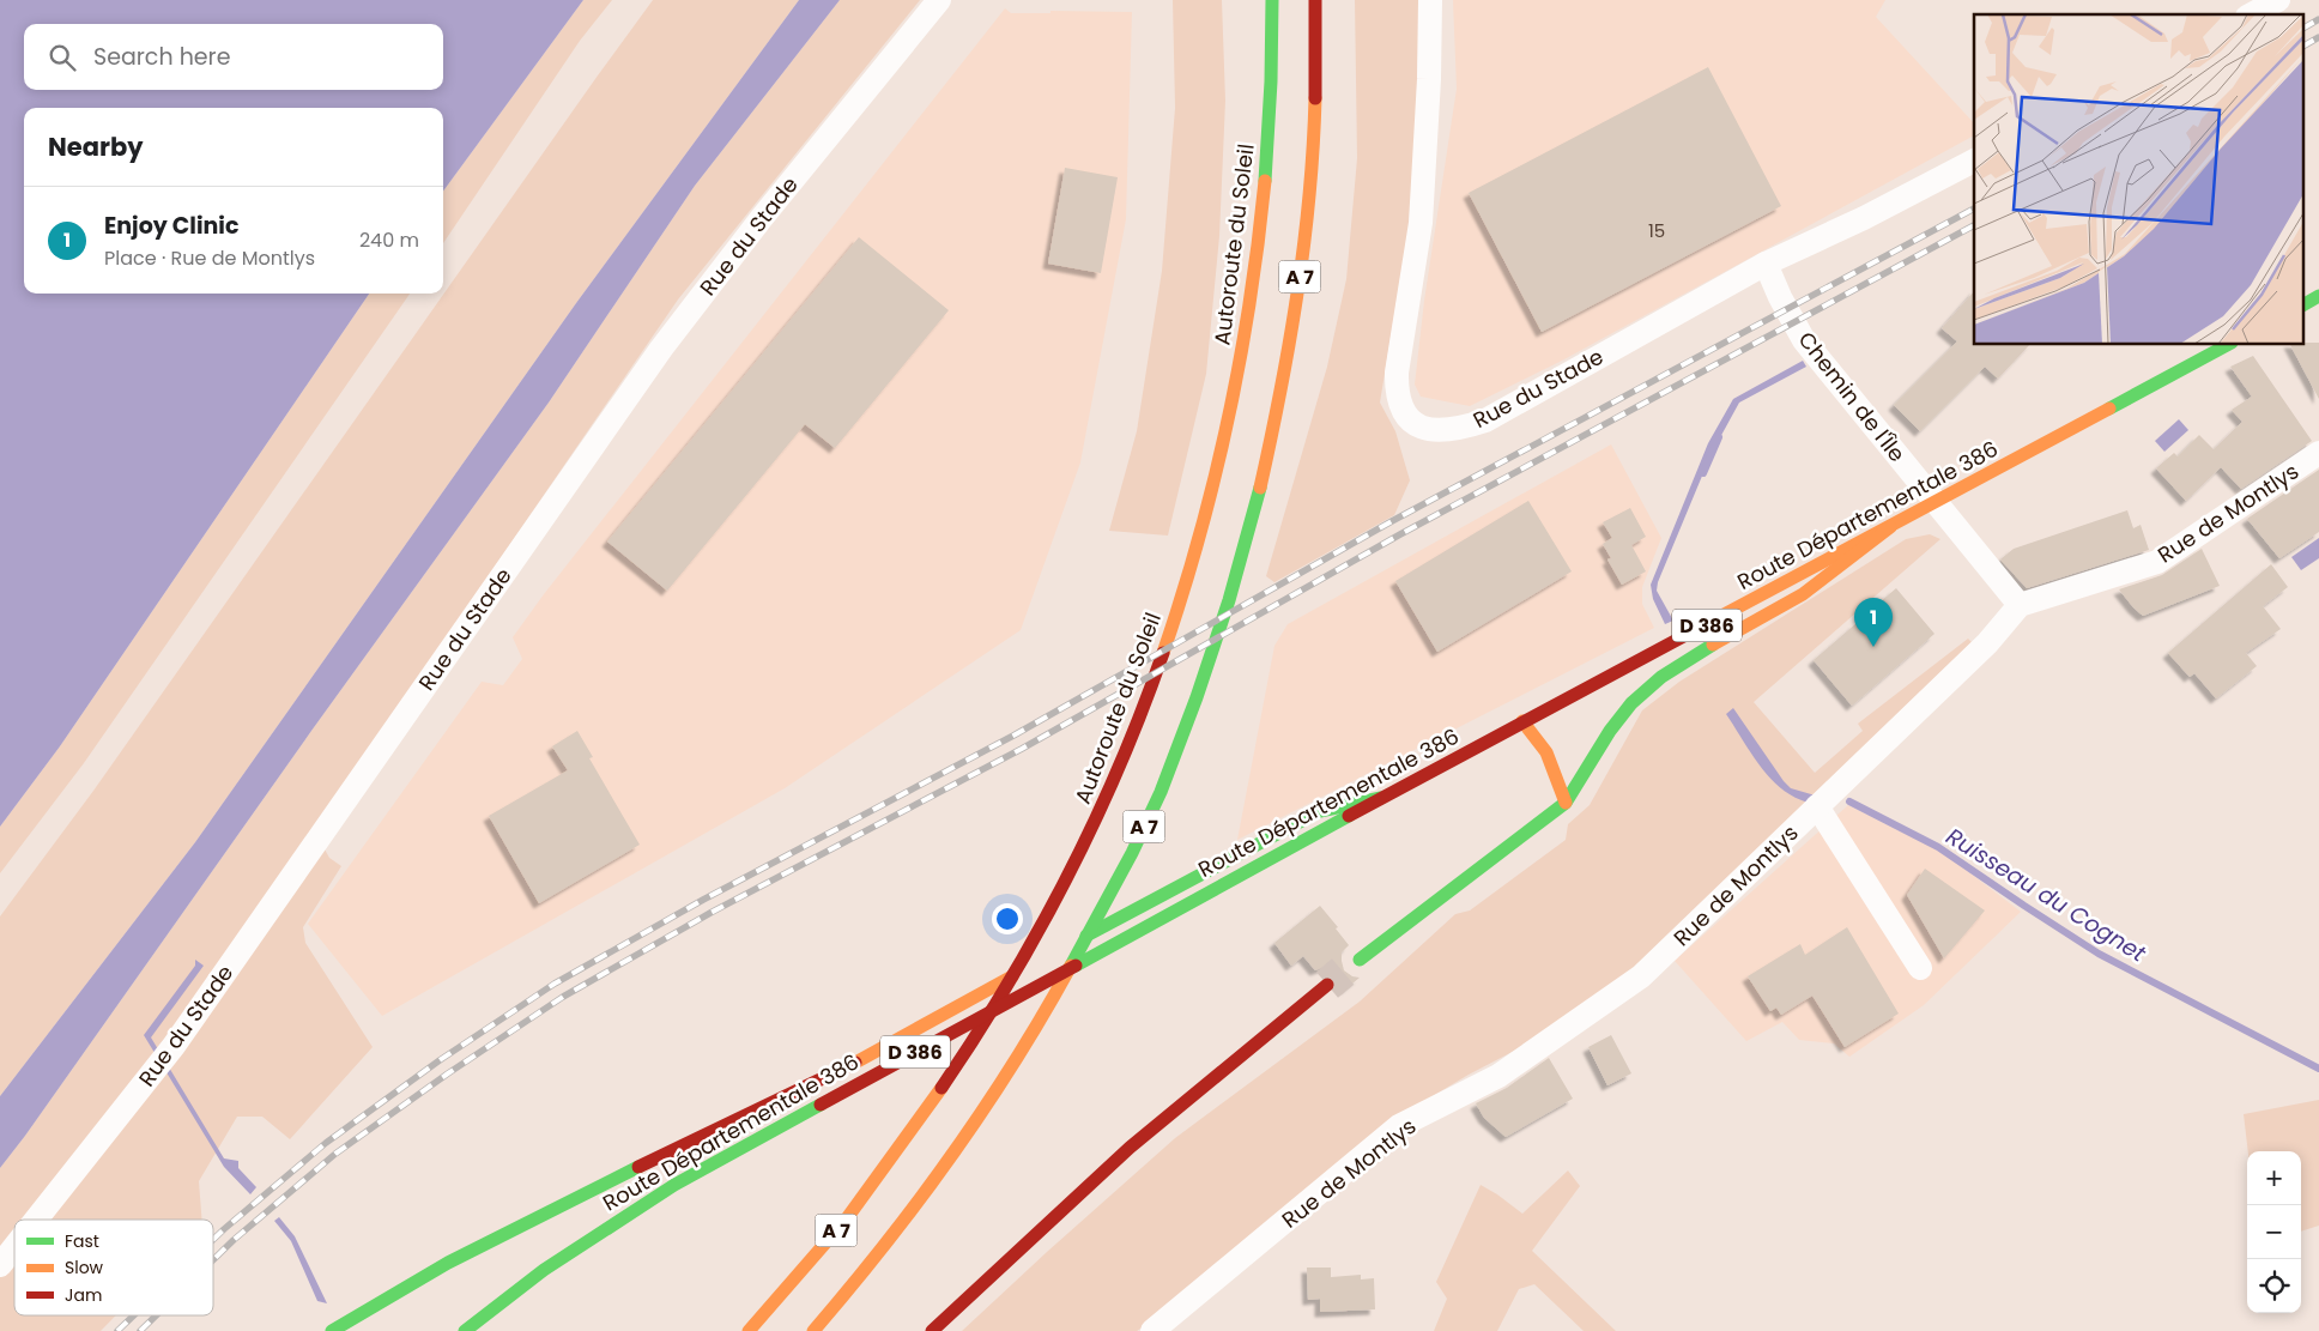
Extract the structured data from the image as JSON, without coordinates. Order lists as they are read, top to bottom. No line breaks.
{"streets":{"main road":["Autoroute du Soleil","A 7","Route Départementale 386","D 386"],"street":["Rue du Stade","Chemin de l'Île","Rue de Montlys"]},"crossings":[["Rue du Stade","Chemin de l'Île"],["Chemin de l'Île","Rue de Montlys"],["Chemin de l'Île","Route Départementale 386"]],"water":["Ruisseau du Cognet"],"house_numbers":["15"],"legend":["Fast","Slow","Jam"],"page":{"search":"Search here","heading":"Nearby","list":[{"mark":"1","name":"Enjoy Clinic","note":"Place · Rue de Montlys","value":"240 m"}],"pins":"1","map_buttons":["+","−"]}}
